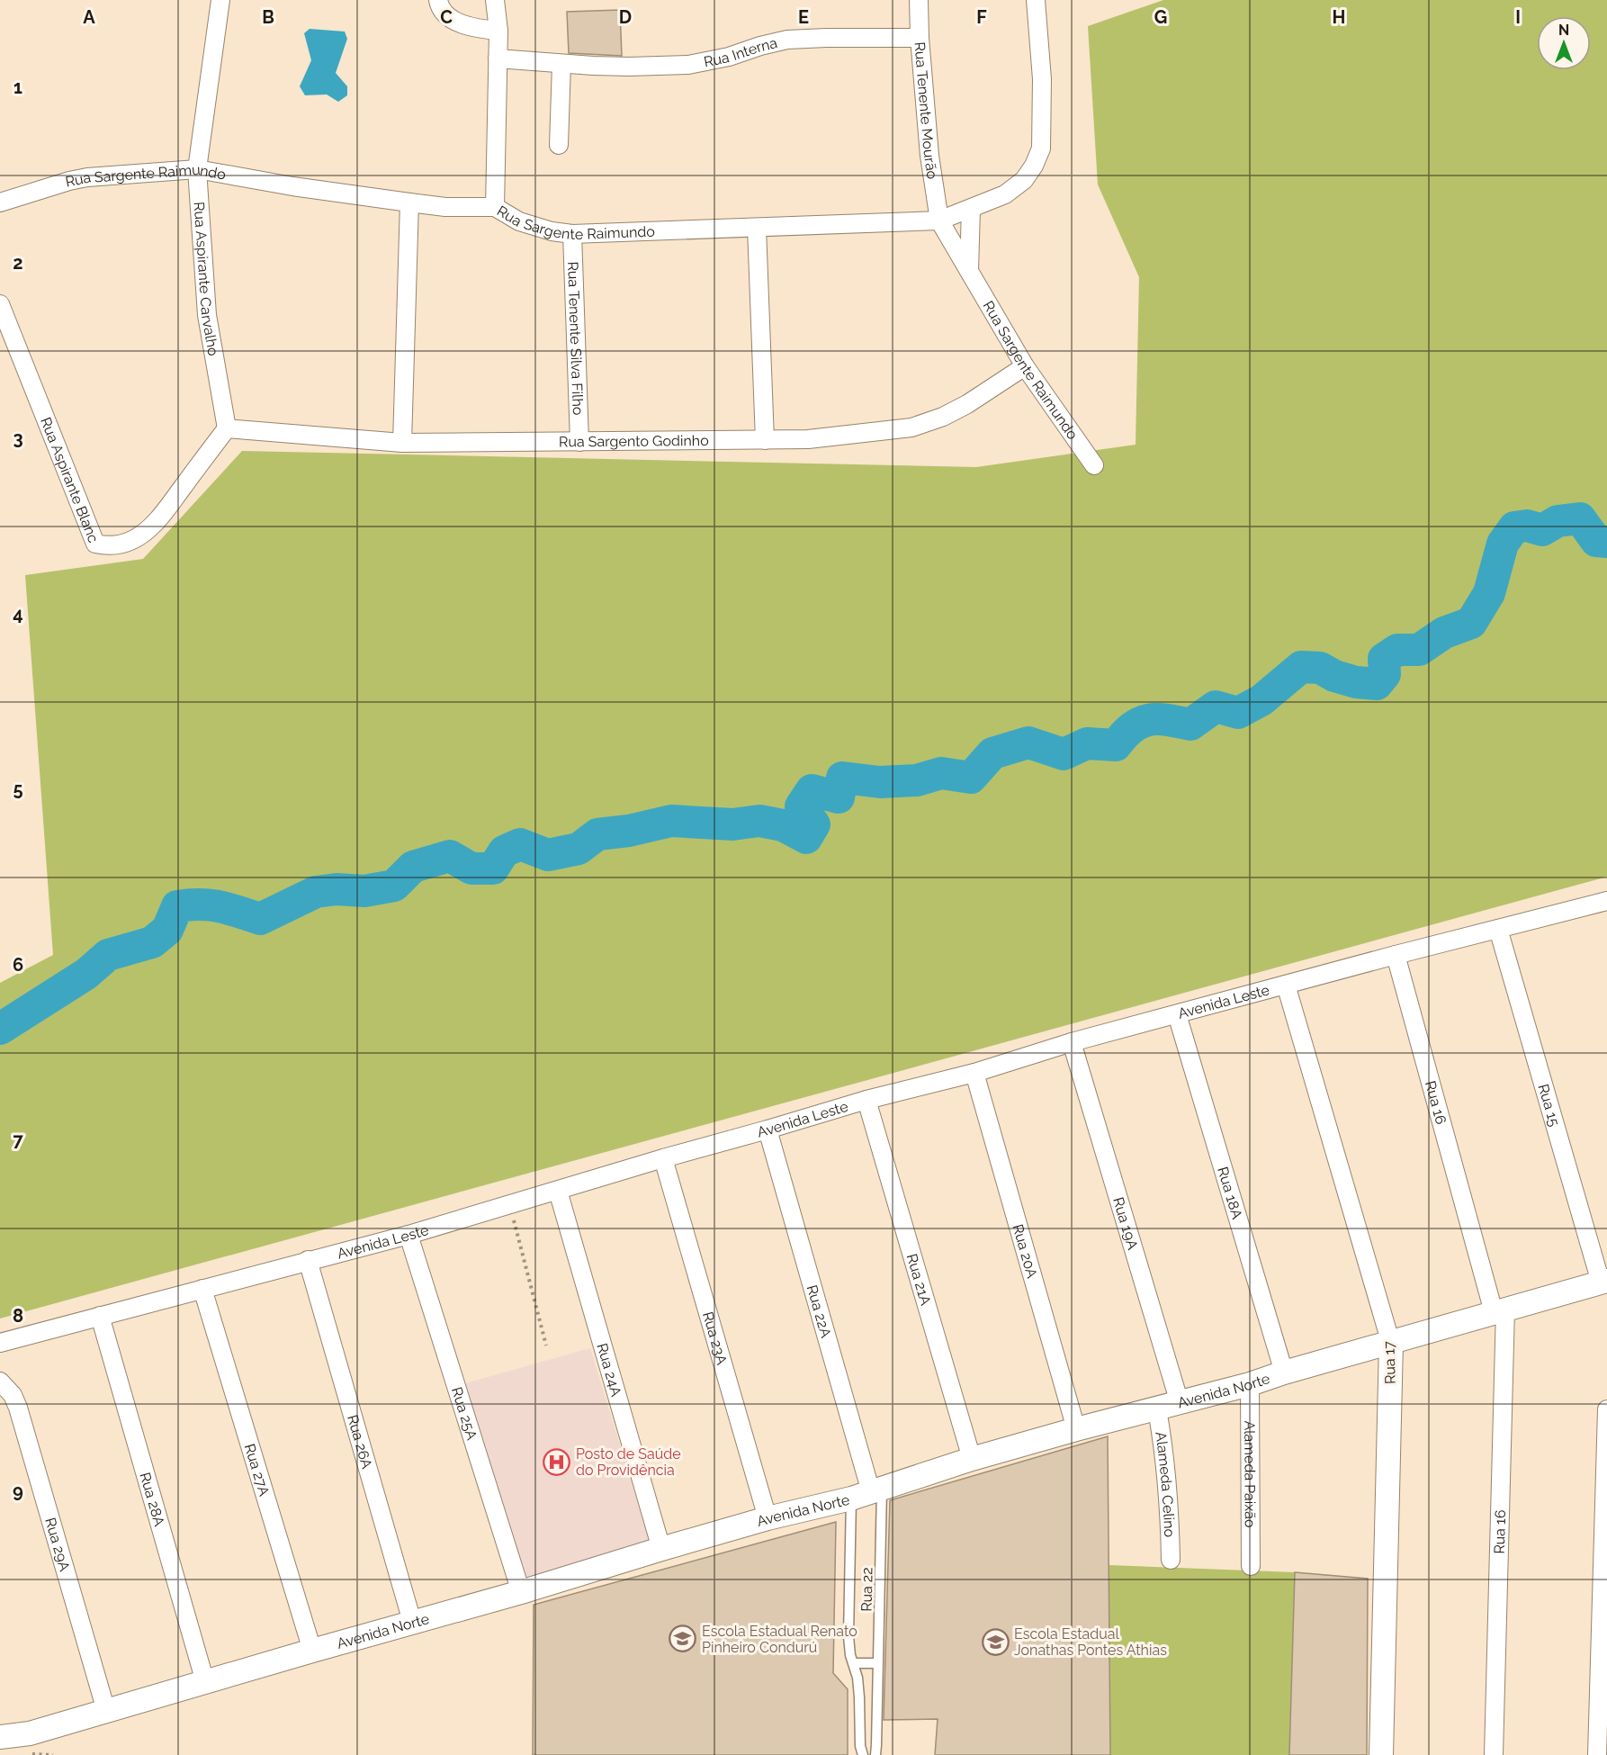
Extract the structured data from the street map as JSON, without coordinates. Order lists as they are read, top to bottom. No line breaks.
{"streets":{"street":["Rua Interna","Rua Tenente Mourão","Rua Sargente Raimundo","Rua Aspirante Carvalho","Rua Tenente Silva Filho","Rua Sargento Godinho","Rua Aspirante Blanc","Avenida Leste","Rua 16","Rua 15","Rua 18A","Rua 19A","Rua 20A","Rua 21A","Rua 22A","Rua 23A","Rua 17","Rua 24A","Avenida Norte","Rua 25A","Rua 26A","Rua 27A","Alameda Paixão","Alameda Celino","Rua 28A","Rua 29A"],"lane":["Rua 22"]},"crossings":[["Rua Interna","Rua Tenente Mourão"],["Rua Tenente Mourão","Rua Sargente Raimundo"],["Rua Sargente Raimundo","Rua Aspirante Carvalho"],["Rua Sargente Raimundo","Rua Tenente Silva Filho"],["Rua Sargente Raimundo","Rua Sargento Godinho"],["Rua Aspirante Carvalho","Rua Sargento Godinho"],["Rua Aspirante Carvalho","Rua Aspirante Blanc"],["Rua Tenente Silva Filho","Rua Sargento Godinho"],["Rua Sargento Godinho","Rua Aspirante Blanc"],["Avenida Leste","Rua 16"],["Avenida Leste","Rua 15"],["Avenida Leste","Rua 18A"],["Avenida Leste","Rua 19A"],["Avenida Leste","Rua 20A"],["Avenida Leste","Rua 21A"],["Avenida Leste","Rua 22A"],["Avenida Leste","Rua 23A"],["Avenida Leste","Rua 17"],["Avenida Leste","Rua 24A"],["Avenida Leste","Rua 25A"],["Avenida Leste","Rua 26A"],["Avenida Leste","Rua 27A"],["Avenida Leste","Rua 28A"],["Rua 16","Avenida Norte"],["Rua 15","Avenida Norte"],["Rua 18A","Avenida Norte"],["Rua 19A","Avenida Norte"],["Rua 20A","Avenida Norte"],["Rua 21A","Avenida Norte"],["Rua 22A","Avenida Norte"],["Rua 22A","Rua 22"],["Rua 23A","Avenida Norte"],["Rua 17","Avenida Norte"],["Rua 24A","Avenida Norte"],["Avenida Norte","Rua 25A"],["Avenida Norte","Rua 26A"],["Avenida Norte","Rua 27A"],["Avenida Norte","Alameda Paixão"],["Avenida Norte","Alameda Celino"],["Avenida Norte","Rua 28A"],["Avenida Norte","Rua 29A"],["Avenida Norte","Rua 22"]],"places":{"hospital":["Posto de Saúde do Providência"],"school or university":["Escola Estadual Renato Pinheiro Condurú","Escola Estadual Jonathas Pontes Athias"]},"north":"top","grid":{"columns":["A","B","C","D","E","F","G","H","I"],"rows":["1","2","3","4","5","6","7","8","9"]}}
